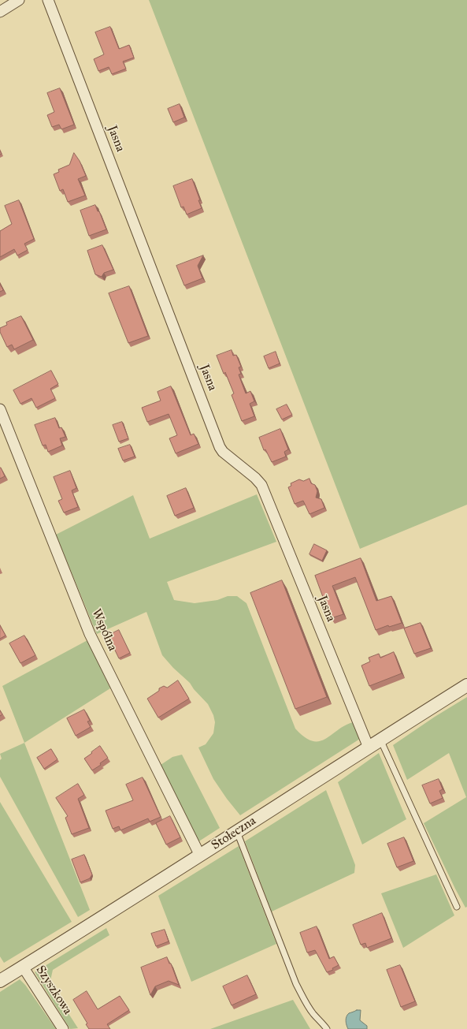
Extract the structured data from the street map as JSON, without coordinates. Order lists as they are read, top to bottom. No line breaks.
{"streets":{"street":["Jasna","Wspólna","Stołeczna","Szyszkowa"]},"crossings":[["Jasna","Stołeczna"],["Wspólna","Stołeczna"],["Stołeczna","Szyszkowa"]]}
